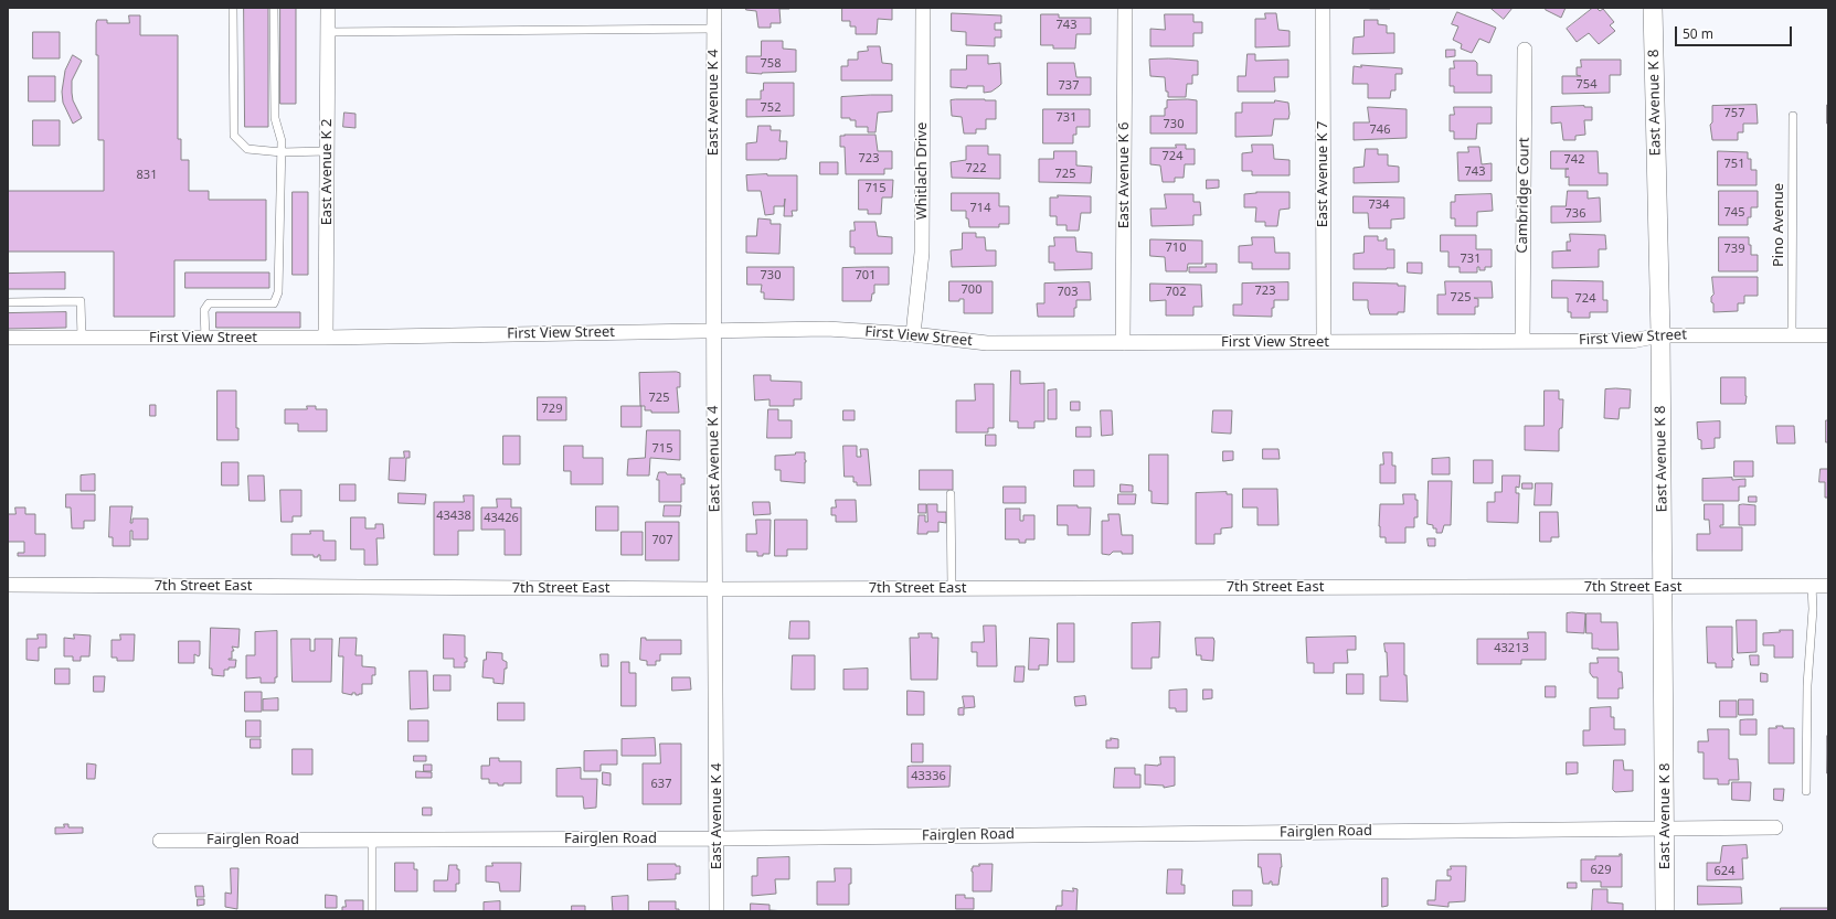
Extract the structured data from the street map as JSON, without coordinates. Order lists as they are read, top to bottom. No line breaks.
{"streets":{"street":["East Avenue K 4","East Avenue K 8","Whitlach Drive","East Avenue K 2","East Avenue K 7","East Avenue K 6","Cambridge Court","First View Street","7th Street East","Fairglen Road"],"lane":["Pino Avenue"]},"crossings":[["East Avenue K 4","First View Street"],["East Avenue K 4","7th Street East"],["East Avenue K 4","Fairglen Road"],["East Avenue K 8","First View Street"],["East Avenue K 8","7th Street East"],["East Avenue K 8","Fairglen Road"],["Whitlach Drive","First View Street"],["East Avenue K 2","First View Street"],["East Avenue K 7","First View Street"],["East Avenue K 6","First View Street"],["Cambridge Court","First View Street"],["Pino Avenue","First View Street"]],"house_numbers":["743","758","754","737","752","757","731","730","746","724","723","742","751","722","743","725","831","715","734","714","745","736","710","739","731","730","701","700","723","703","702","725","724","725","729","715","43438","43426","707","43213","43336","637","629","624"],"scale_bar":"50 m"}
